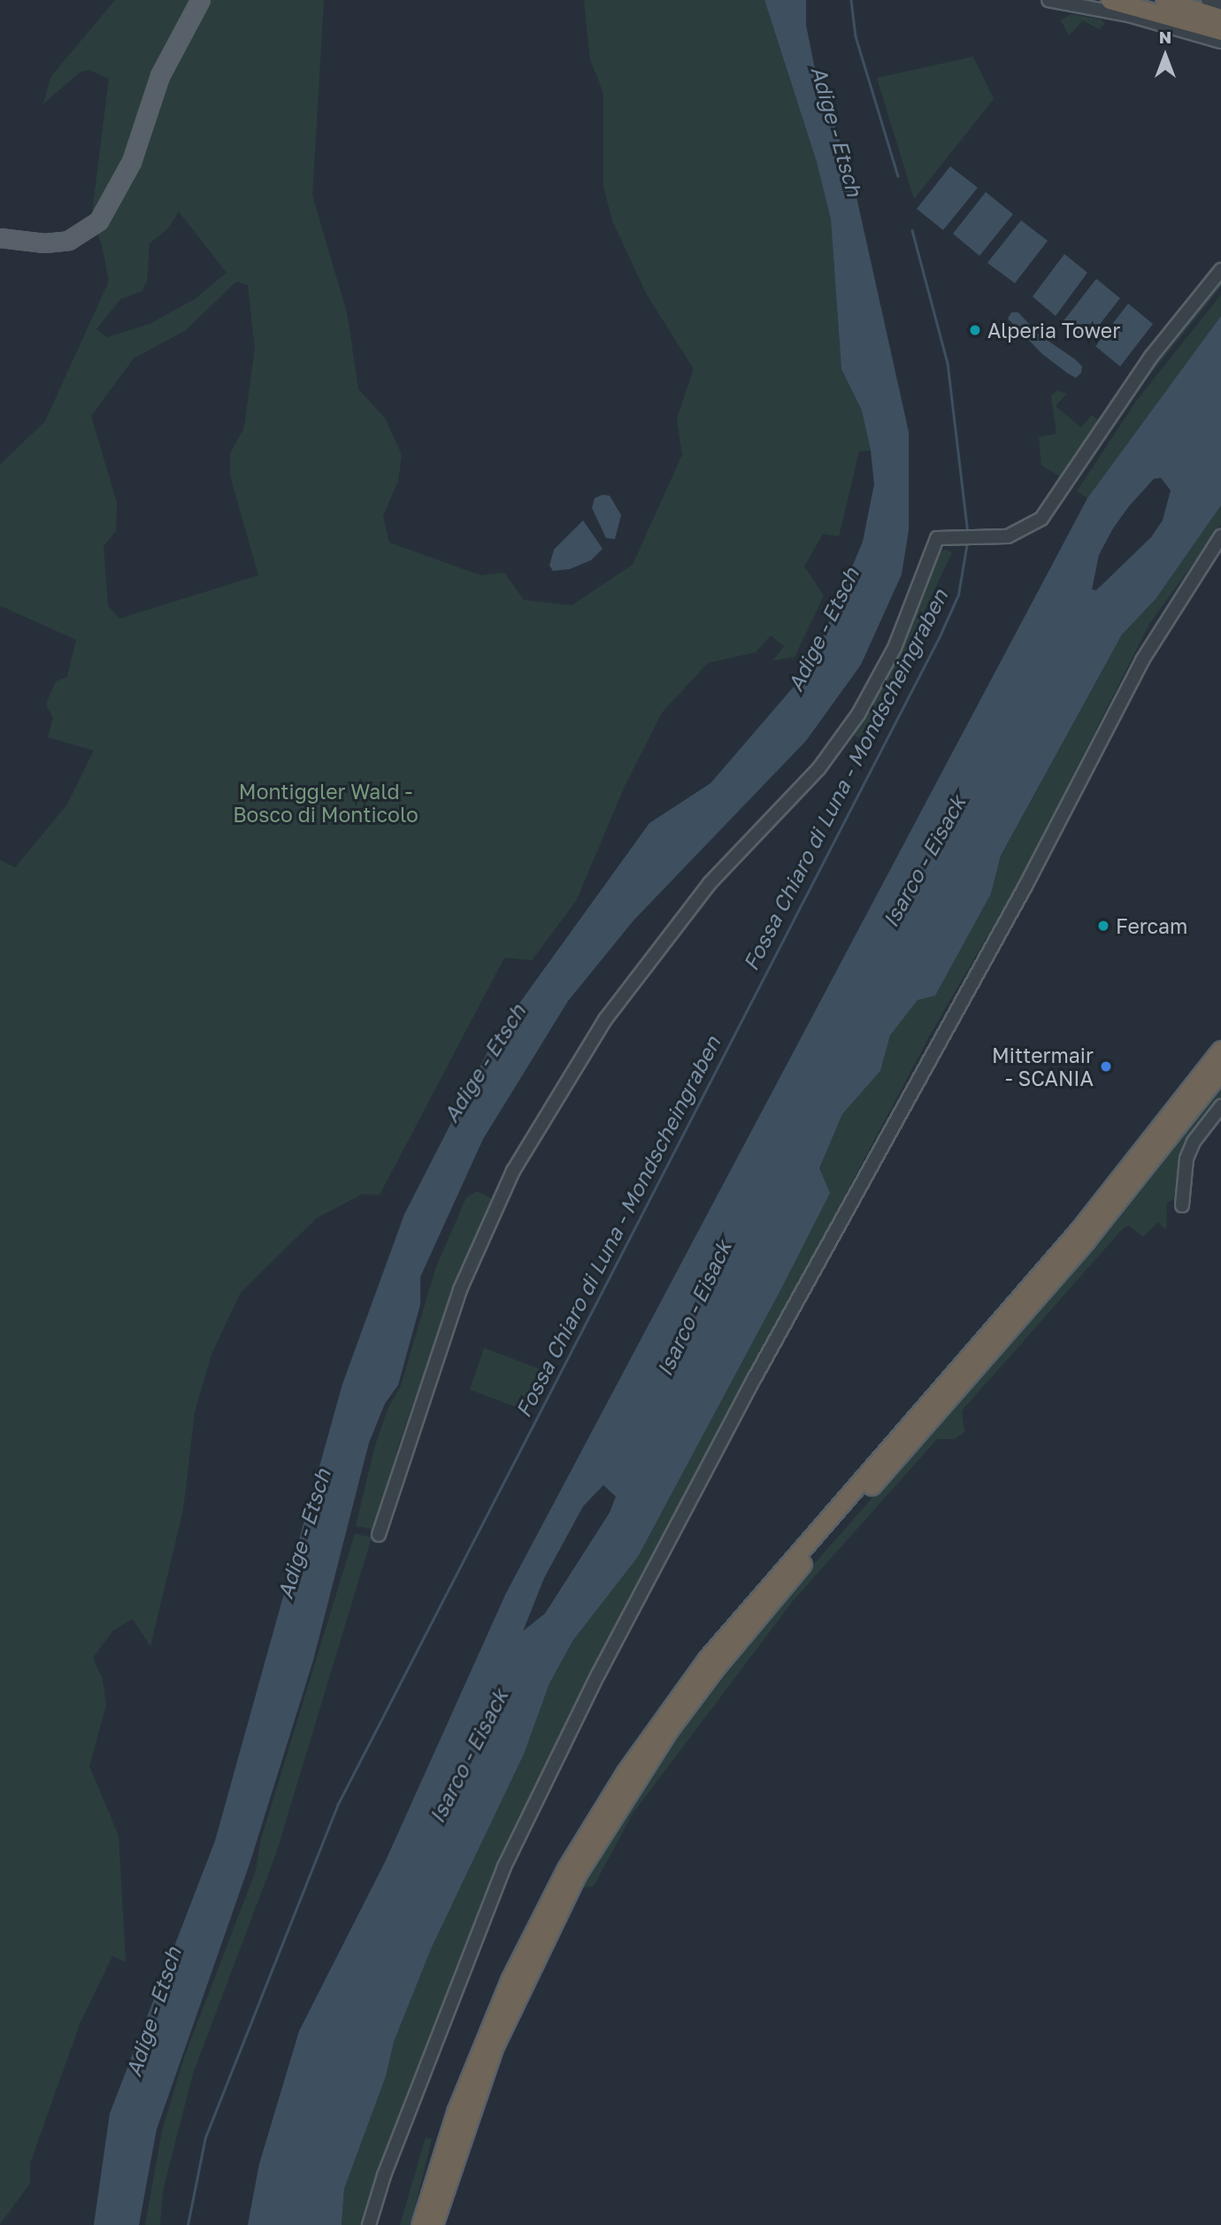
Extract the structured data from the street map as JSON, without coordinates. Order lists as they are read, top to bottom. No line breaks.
{"water":["Adige - Etsch","Fossa Chiaro di Luna - Mondscheingraben","Isarco - Eisack"],"parks":["Montiggler Wald - Bosco di Monticolo"],"places":["Alperia Tower","Fercam","Mittermair - SCANIA"],"north":"top"}
